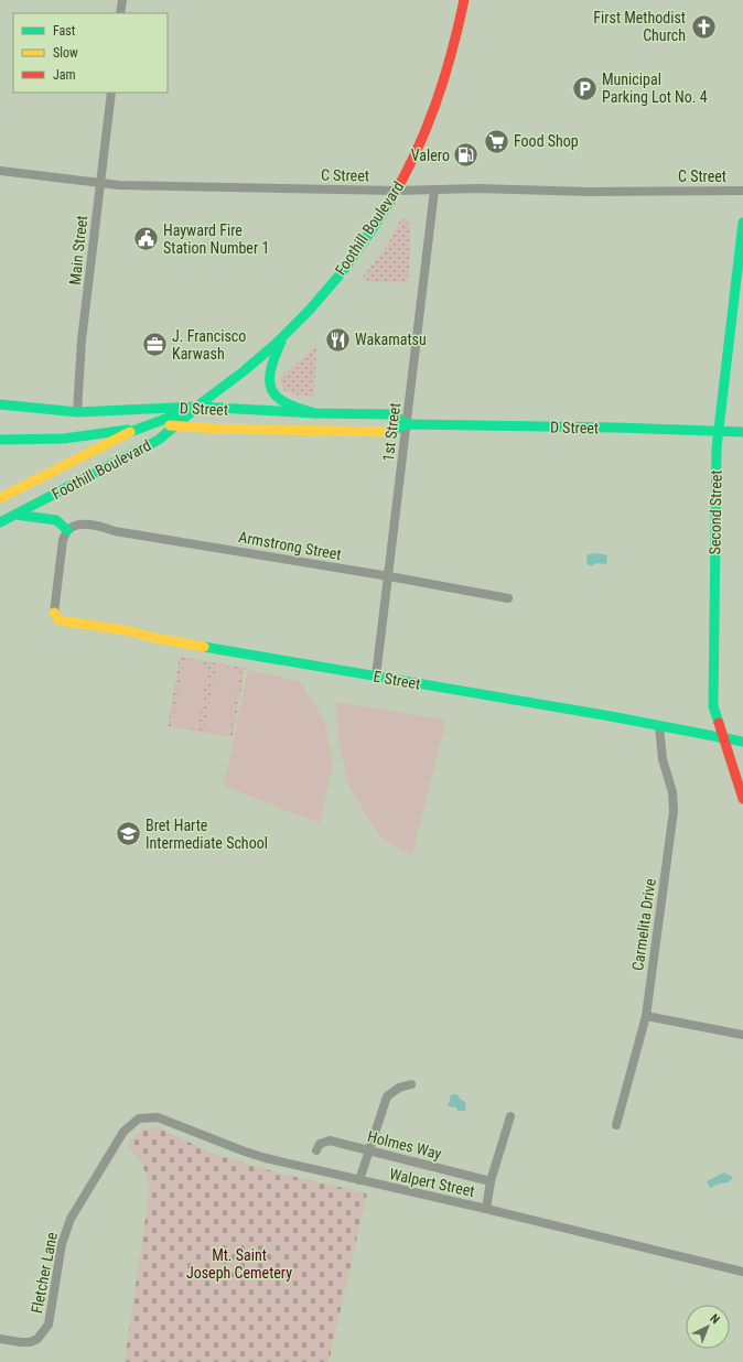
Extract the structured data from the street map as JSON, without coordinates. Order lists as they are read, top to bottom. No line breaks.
{"streets":{"main road":["Foothill Boulevard","D Street","Second Street","E Street"],"street":["C Street","Main Street","1st Street","Armstrong Street","Carmelita Drive","Holmes Way","Walpert Street","Fletcher Lane"]},"crossings":[["C Street","Foothill Boulevard"],["C Street","Main Street"],["C Street","1st Street"],["Foothill Boulevard","D Street"],["Main Street","D Street"],["D Street","1st Street"],["D Street","Second Street"],["1st Street","Armstrong Street"],["1st Street","E Street"],["Second Street","E Street"],["E Street","Carmelita Drive"],["Walpert Street","Fletcher Lane"]],"parks":["Mt. Saint Joseph Cemetery"],"places":{"church":["First Methodist Church"],"parking":["Municipal Parking Lot No. 4"],"supermarket":["Food Shop"],"fuel station":["Valero"],"public building":["Hayward Fire Station Number 1"],"restaurant":["Wakamatsu"],"office":["J. Francisco Karwash"],"school or university":["Bret Harte Intermediate School"]},"legend":["Fast","Slow","Jam"],"north":"top right"}
